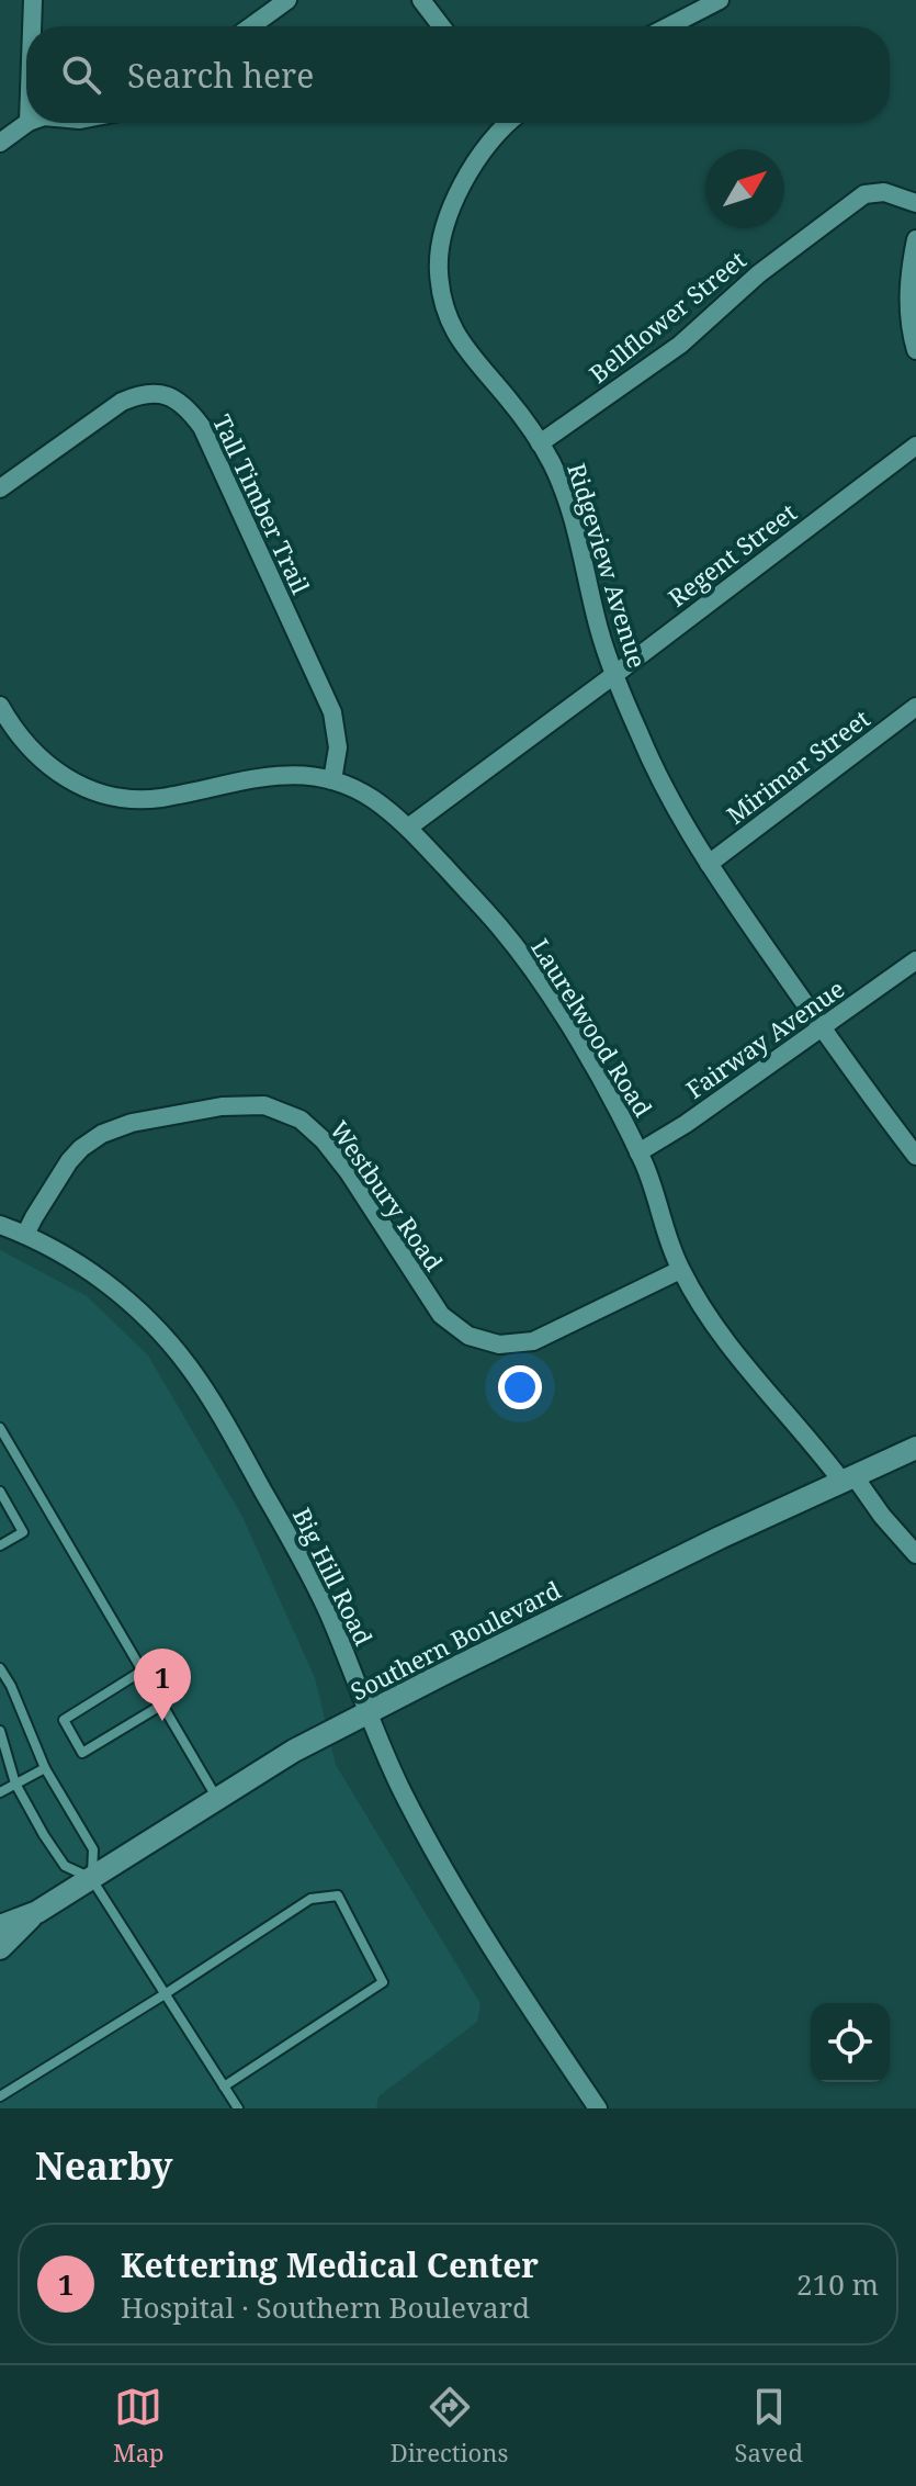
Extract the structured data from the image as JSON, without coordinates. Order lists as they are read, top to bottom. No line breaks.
{"streets":{"street":["Bellflower Street","Tall Timber Trail","Regent Street","Ridgeview Avenue","Mirimar Street","Laurelwood Road","Fairway Avenue","Westbury Road","Big Hill Road","Southern Boulevard"]},"crossings":[["Bellflower Street","Ridgeview Avenue"],["Tall Timber Trail","Laurelwood Road"],["Regent Street","Ridgeview Avenue"],["Regent Street","Laurelwood Road"],["Ridgeview Avenue","Mirimar Street"],["Ridgeview Avenue","Fairway Avenue"],["Laurelwood Road","Fairway Avenue"],["Laurelwood Road","Westbury Road"],["Laurelwood Road","Southern Boulevard"],["Westbury Road","Big Hill Road"],["Big Hill Road","Southern Boulevard"]],"north":"top right","page":{"search":"Search here","pins":"1","heading":"Nearby","list":[{"mark":"1","name":"Kettering Medical Center","note":"Hospital · Southern Boulevard","value":"210 m"}],"nav":["Map","Directions","Saved"]}}
